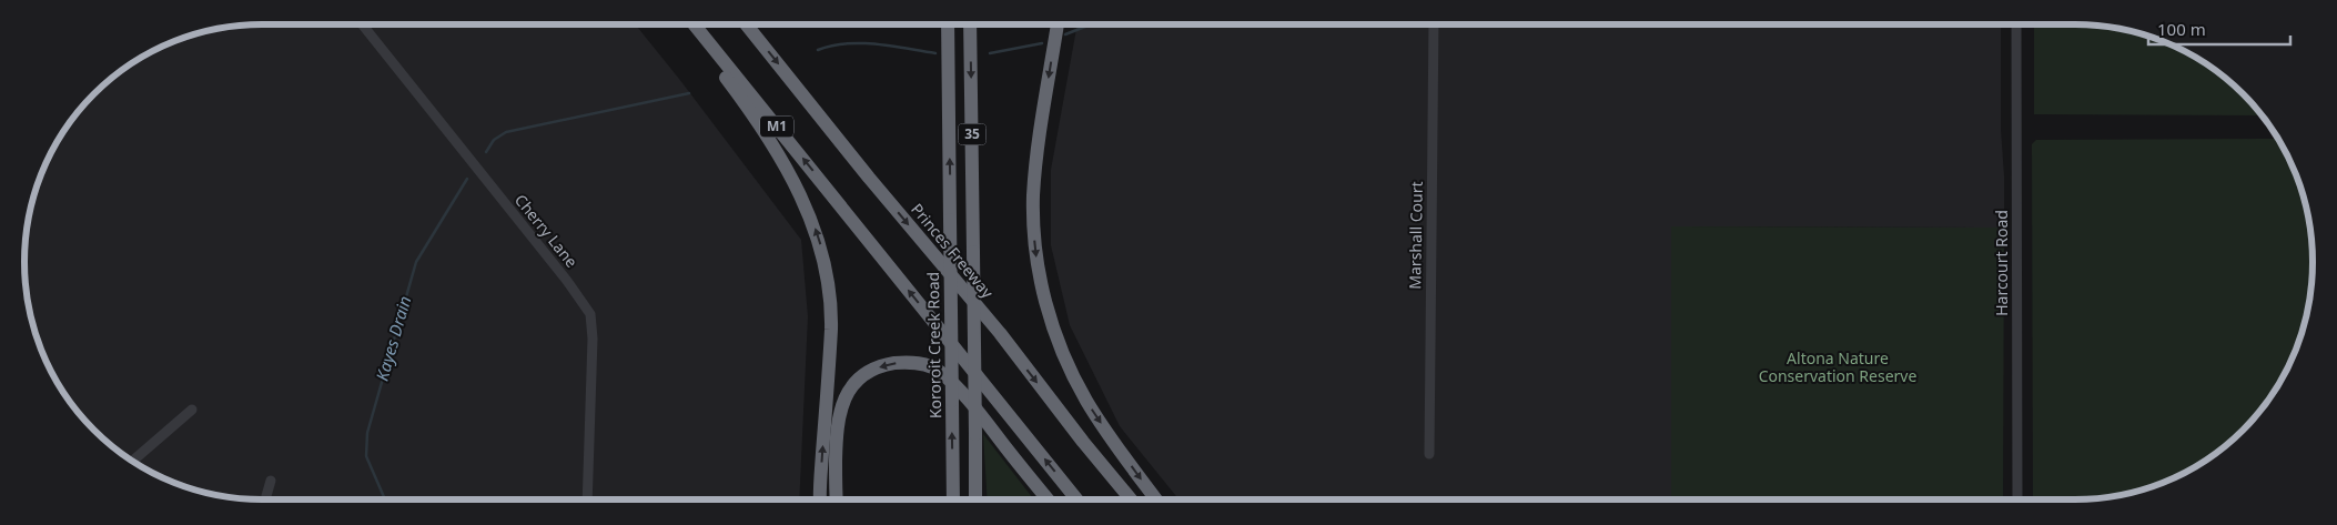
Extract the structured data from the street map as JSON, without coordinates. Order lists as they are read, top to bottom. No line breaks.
{"streets":{"highway":["M1","35","Princes Freeway","Kororoit Creek Road"],"street":["Cherry Lane","Marshall Court","Harcourt Road"]},"water":["Kayes Drain"],"parks":["Altona Nature Conservation Reserve"],"scale_bar":"100 m"}
